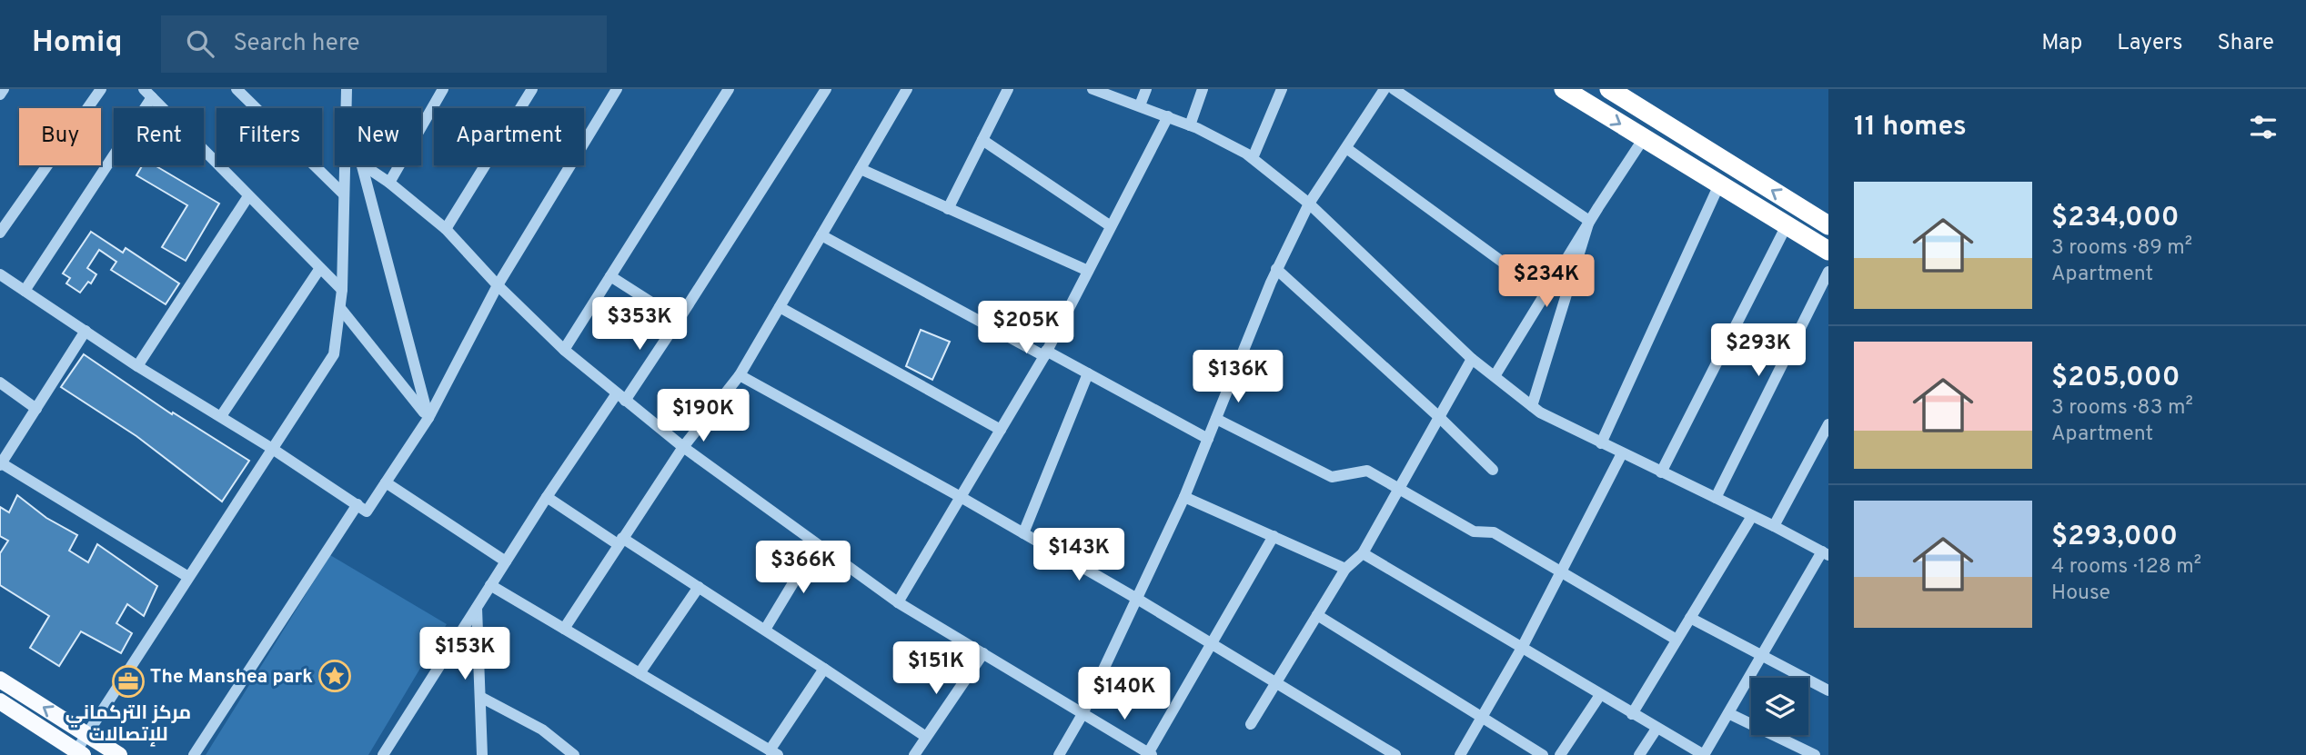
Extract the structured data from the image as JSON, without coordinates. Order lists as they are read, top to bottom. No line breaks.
{"places":{"place":["The Manshea park"],"office":["مركز التركماني للإتصالات"]},"page":{"header":"Homiq","search":"Search here","nav":["Map","Layers","Share"],"heading":"11 homes","chip":["Buy","Rent","Filters","New","Apartment"],"list":[{"name":"$234,000","note":"3 rooms · 89 m² · Apartment"},{"name":"$205,000","note":"3 rooms · 83 m² · Apartment"},{"name":"$293,000","note":"4 rooms · 128 m² · House"}],"price":["$234K","$353K","$205K","$293K","$136K","$190K","$143K","$366K","$153K","$151K","$140K"]}}
